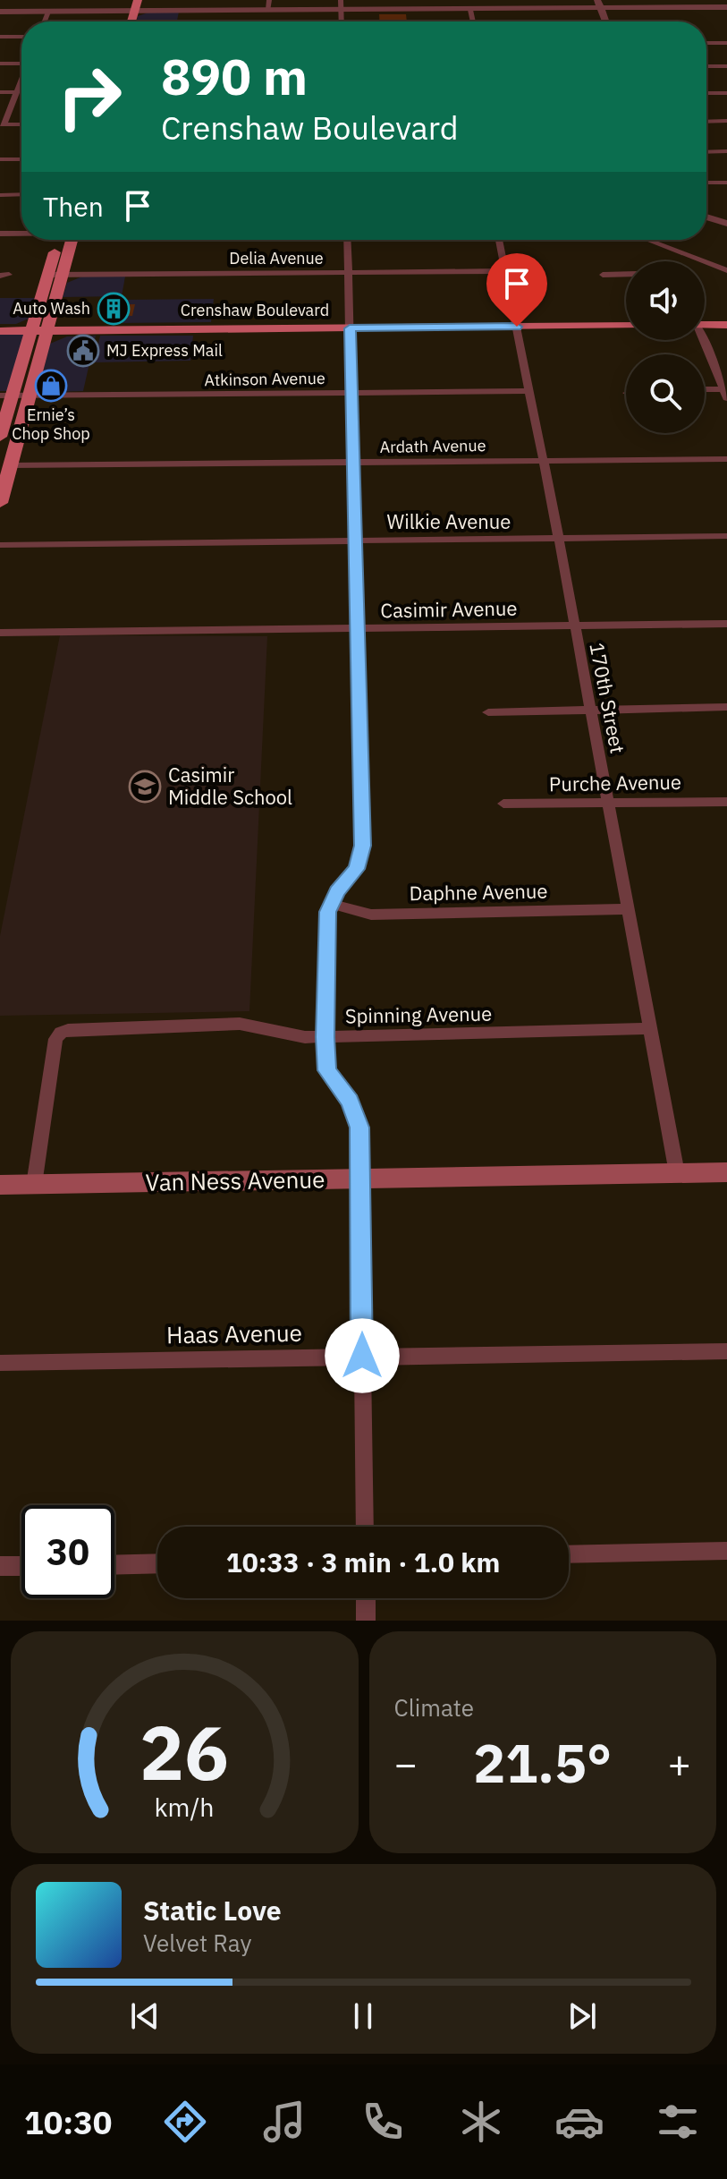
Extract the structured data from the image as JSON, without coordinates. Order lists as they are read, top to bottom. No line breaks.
{"streets":{"main road":["Crenshaw Boulevard","Van Ness Avenue"],"street":["Delia Avenue","Atkinson Avenue","Ardath Avenue","Wilkie Avenue","Casimir Avenue","170th Street","Purche Avenue","Daphne Avenue","Spinning Avenue","Haas Avenue"]},"crossings":[["Delia Avenue","170th Street"],["Crenshaw Boulevard","170th Street"],["Atkinson Avenue","170th Street"],["Ardath Avenue","170th Street"],["Wilkie Avenue","170th Street"],["Casimir Avenue","170th Street"],["170th Street","Purche Avenue"],["170th Street","Daphne Avenue"],["170th Street","Spinning Avenue"],["170th Street","Van Ness Avenue"],["Spinning Avenue","Van Ness Avenue"]],"places":{"building":["Auto Wash"],"public building":["MJ Express Mail"],"shop":["Ernie’s Chop Shop"],"school or university":["Casimir Middle School"]},"page":{"turn":["890 m","Crenshaw Boulevard"],"then":"Then","limit":"30","trip":"10:33 · 3 min · 1.0 km","tile":"Climate","heat":["−","21.5°","+"],"song":["Static Love","Velvet Ray"],"tabs":"10:30","gauge":["26","km/h"]}}
